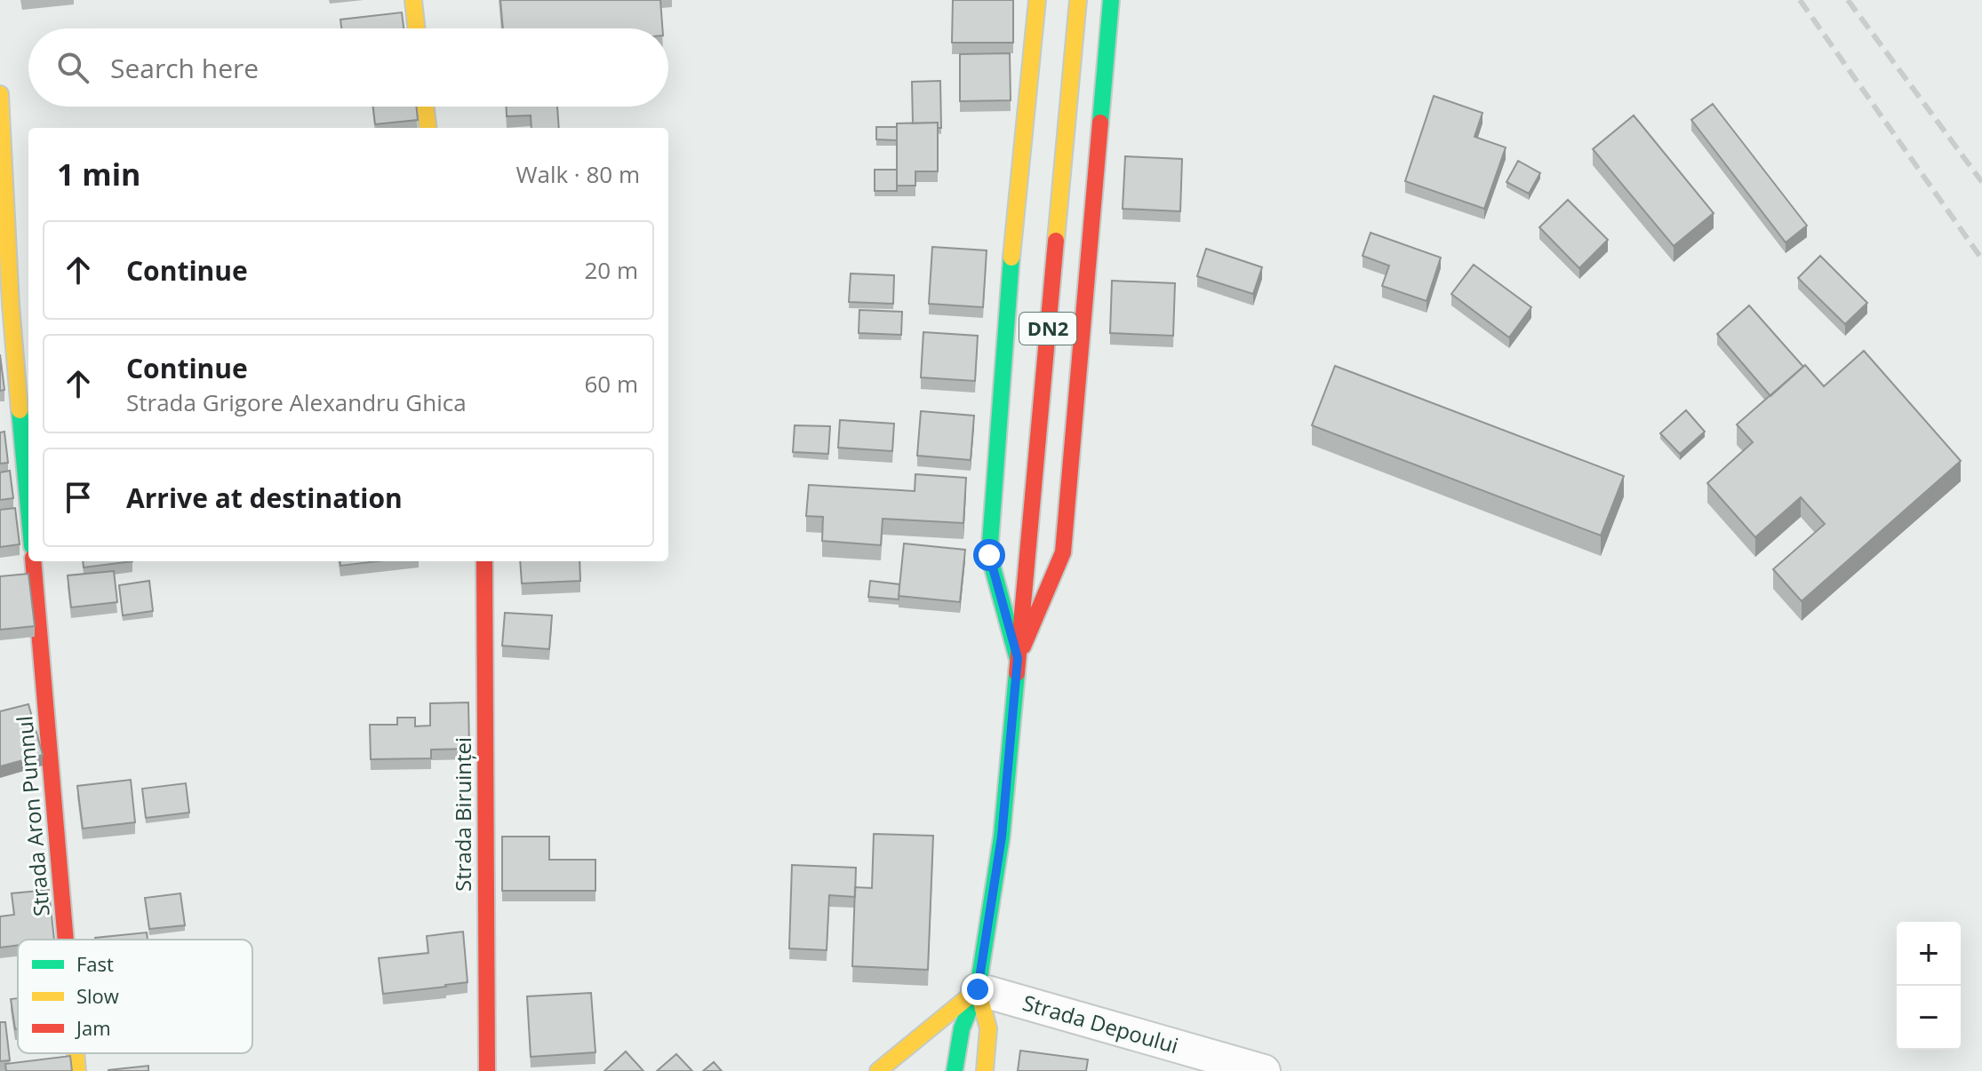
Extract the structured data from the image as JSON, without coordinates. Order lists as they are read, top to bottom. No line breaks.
{"streets":{"main road":["DN2","Strada Biruinței","Strada Aron Pumnul"],"street":["Strada Depoului"]},"crossings":[["DN2","Strada Depoului"]],"legend":["Fast","Slow","Jam"],"page":{"search":"Search here","heading":["1 min","Walk · 80 m"],"list":[["Continue","20 m"],["Continue","Strada Grigore Alexandru Ghica","60 m"],"Arrive at destination"],"map_buttons":["+","−"]}}
